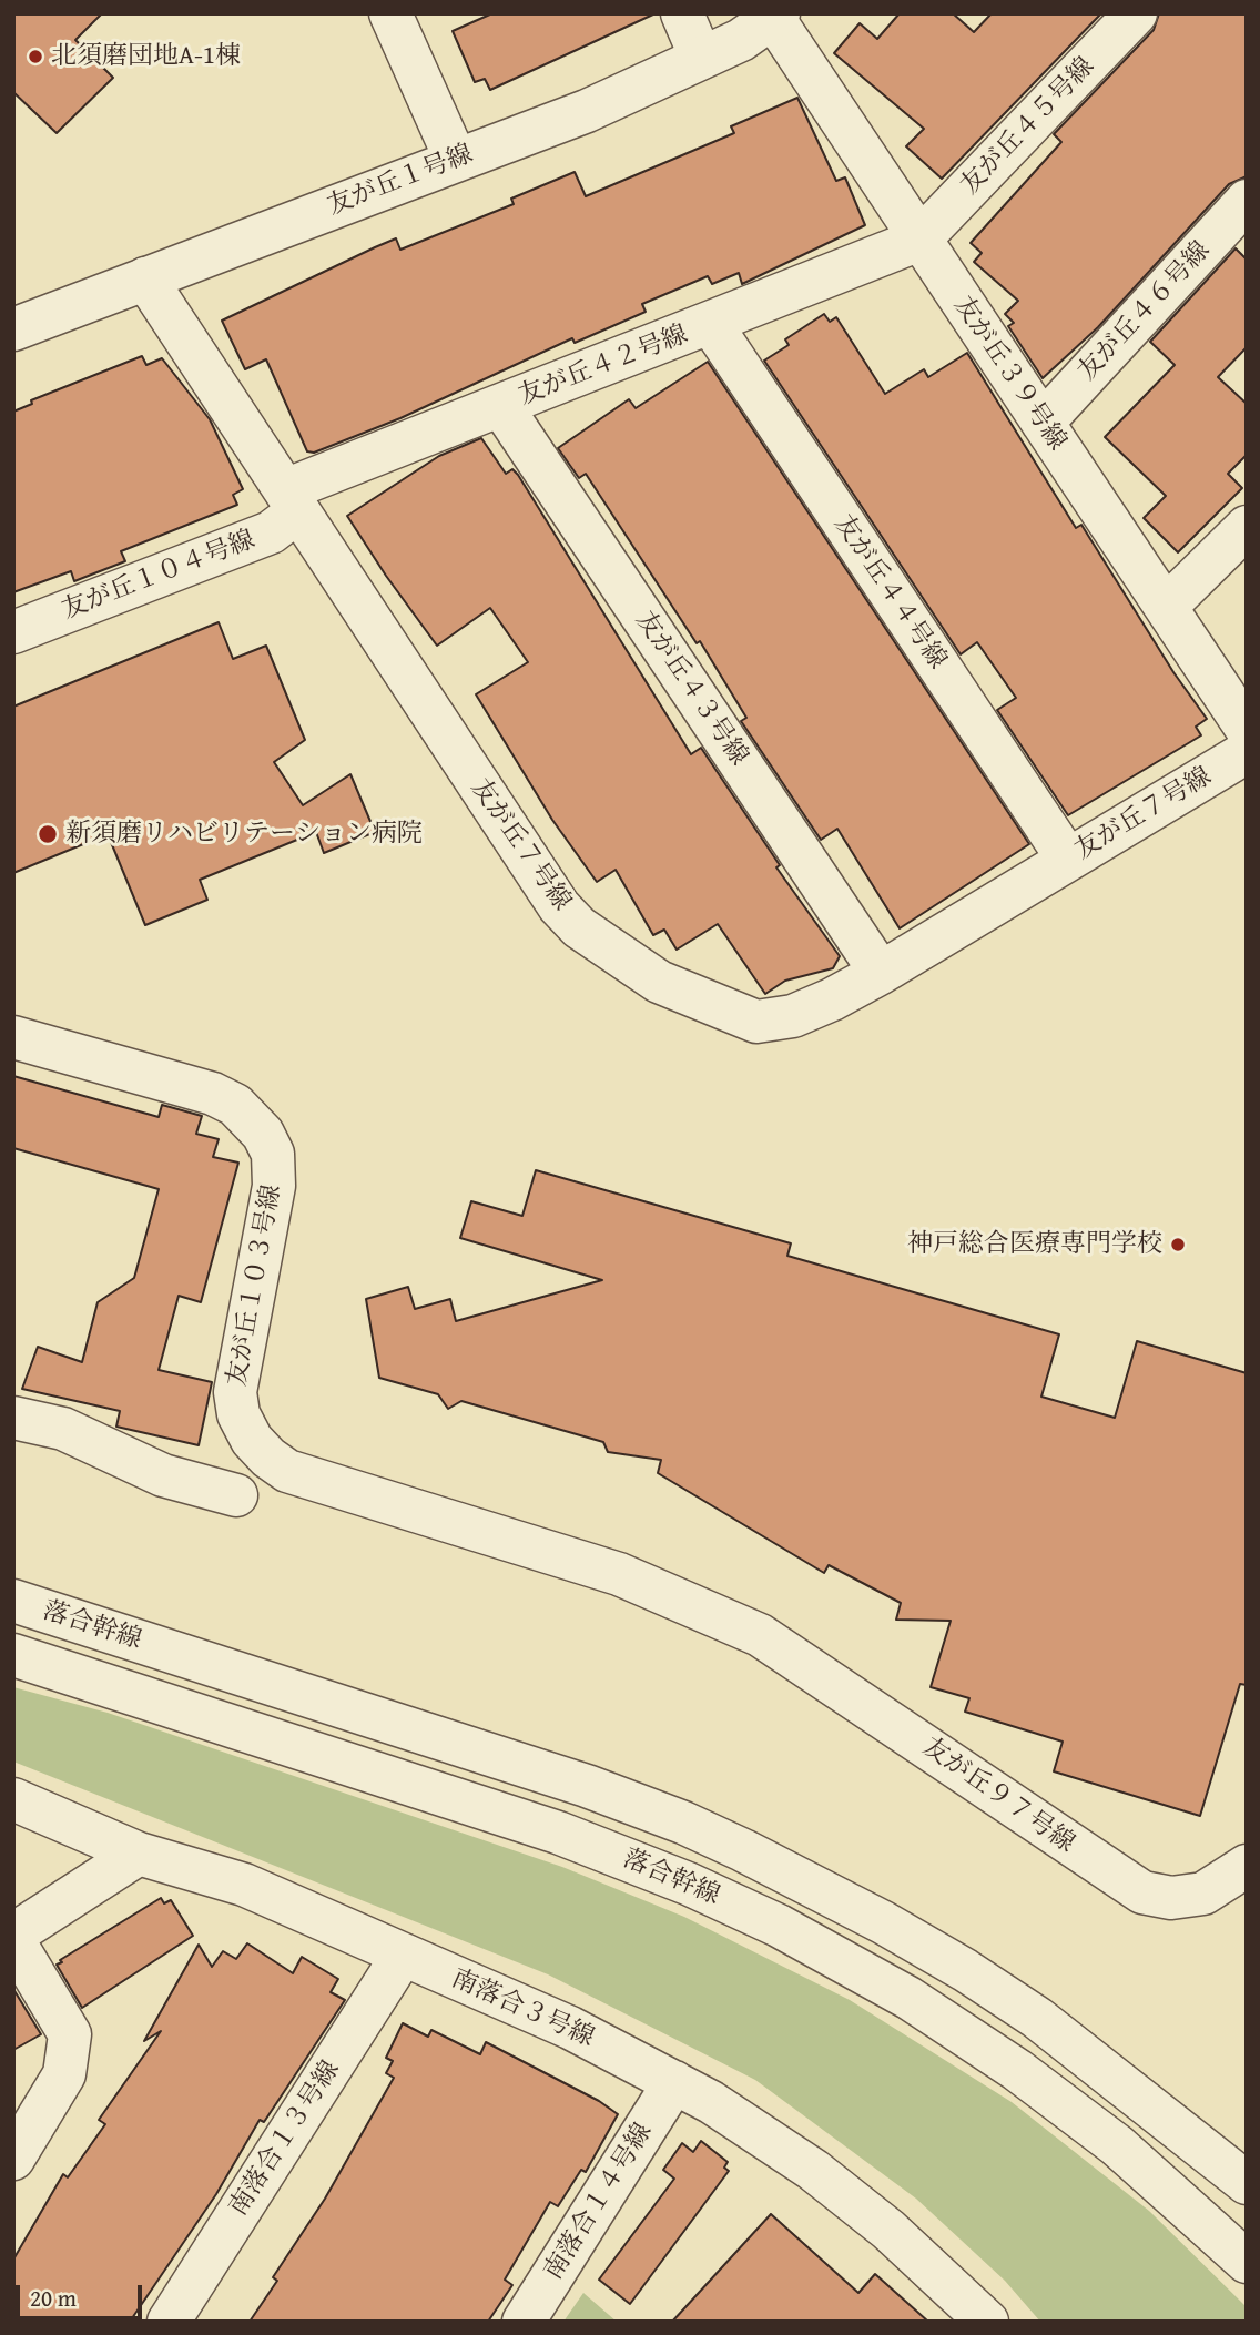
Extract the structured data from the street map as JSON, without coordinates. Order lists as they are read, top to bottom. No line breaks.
{"streets":{"street":["友が丘４５号線","友が丘１号線","友が丘４６号線","友が丘４２号線","友が丘３９号線","友が丘１０４号線","友が丘４４号線","友が丘４３号線","友が丘７号線","友が丘１０３号線","落合幹線","友が丘９７号線","南落合３号線","南落合１３号線","南落合１４号線"]},"crossings":[["友が丘４５号線","友が丘４２号線"],["友が丘４５号線","友が丘３９号線"],["友が丘１号線","友が丘３９号線"],["友が丘１号線","友が丘７号線"],["友が丘４６号線","友が丘３９号線"],["友が丘４２号線","友が丘３９号線"],["友が丘４２号線","友が丘１０４号線"],["友が丘４２号線","友が丘４４号線"],["友が丘４２号線","友が丘４３号線"],["友が丘４２号線","友が丘７号線"],["友が丘１０４号線","友が丘７号線"],["友が丘４４号線","友が丘７号線"],["友が丘４３号線","友が丘７号線"],["友が丘１０３号線","友が丘９７号線"],["南落合３号線","南落合１３号線"],["南落合３号線","南落合１４号線"]],"places":["北須磨団地A-1棟","新須磨リハビリテーション病院","神戸総合医療専門学校"],"scale_bar":"20 m"}
